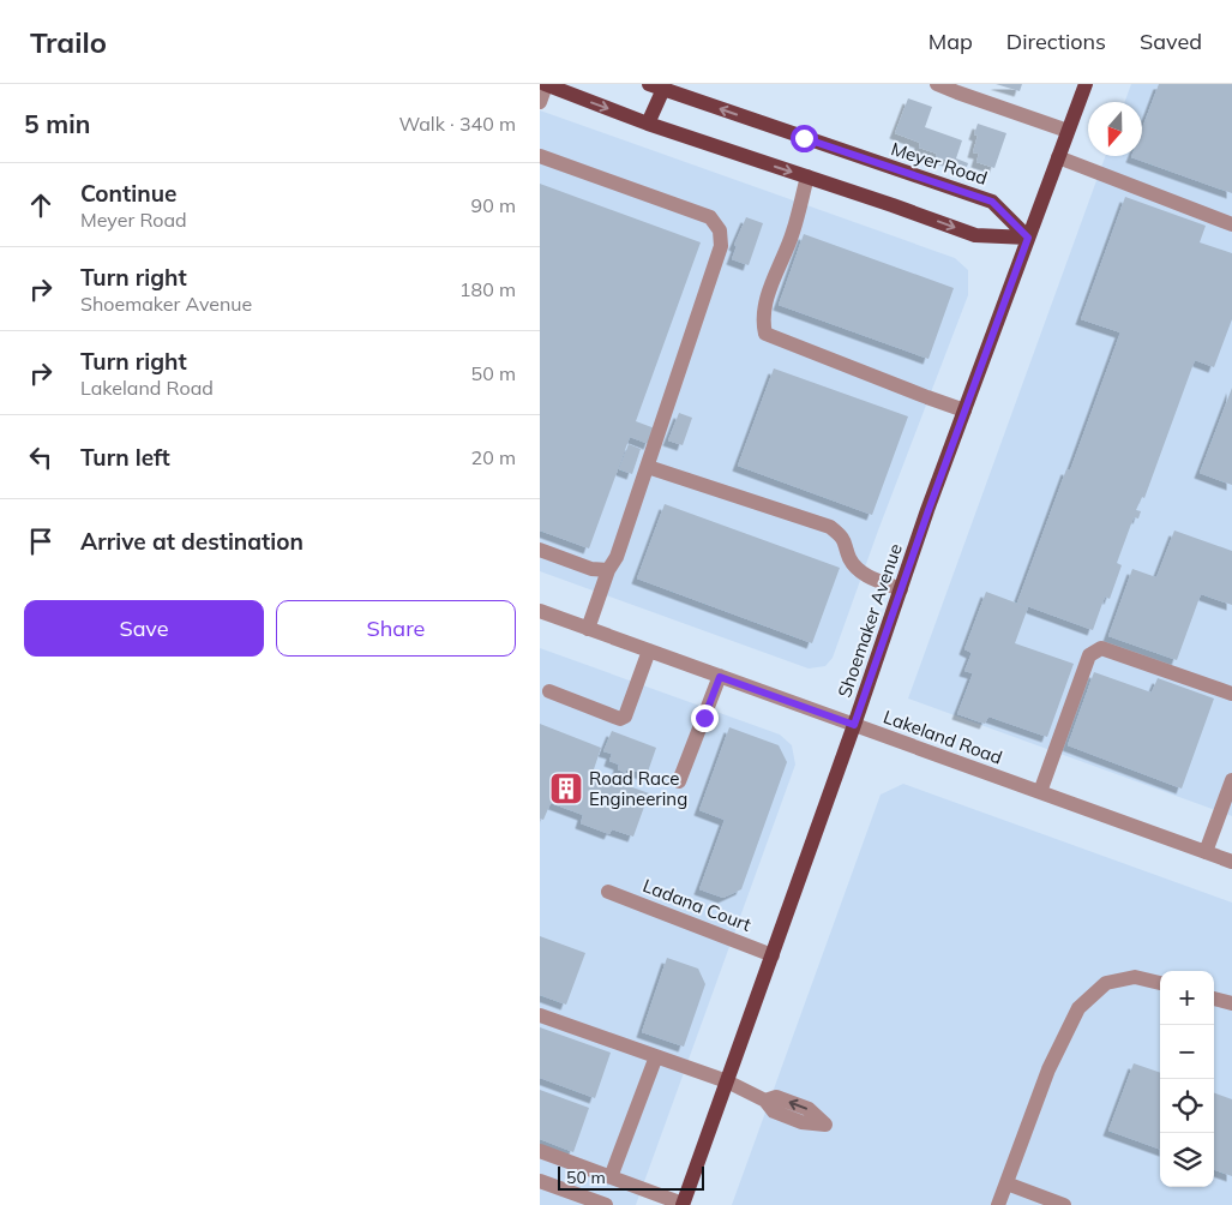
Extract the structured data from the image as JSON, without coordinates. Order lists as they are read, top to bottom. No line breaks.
{"streets":{"main road":["Meyer Road","Shoemaker Avenue"],"street":["Lakeland Road","Ladana Court"]},"crossings":[["Meyer Road","Shoemaker Avenue"],["Shoemaker Avenue","Lakeland Road"],["Shoemaker Avenue","Ladana Court"]],"places":{"building":["Road Race Engineering"]},"scale_bar":"50 m","north":"bottom","page":{"header":"Trailo","nav":["Map","Directions","Saved"],"heading":["5 min","Walk · 340 m"],"list":[["Continue","Meyer Road","90 m"],["Turn right","Shoemaker Avenue","180 m"],["Turn right","Lakeland Road","50 m"],["Turn left","20 m"],"Arrive at destination"],"buttons":["Save","Share"],"map_buttons":["+","−"],"scale":"50 m"}}
